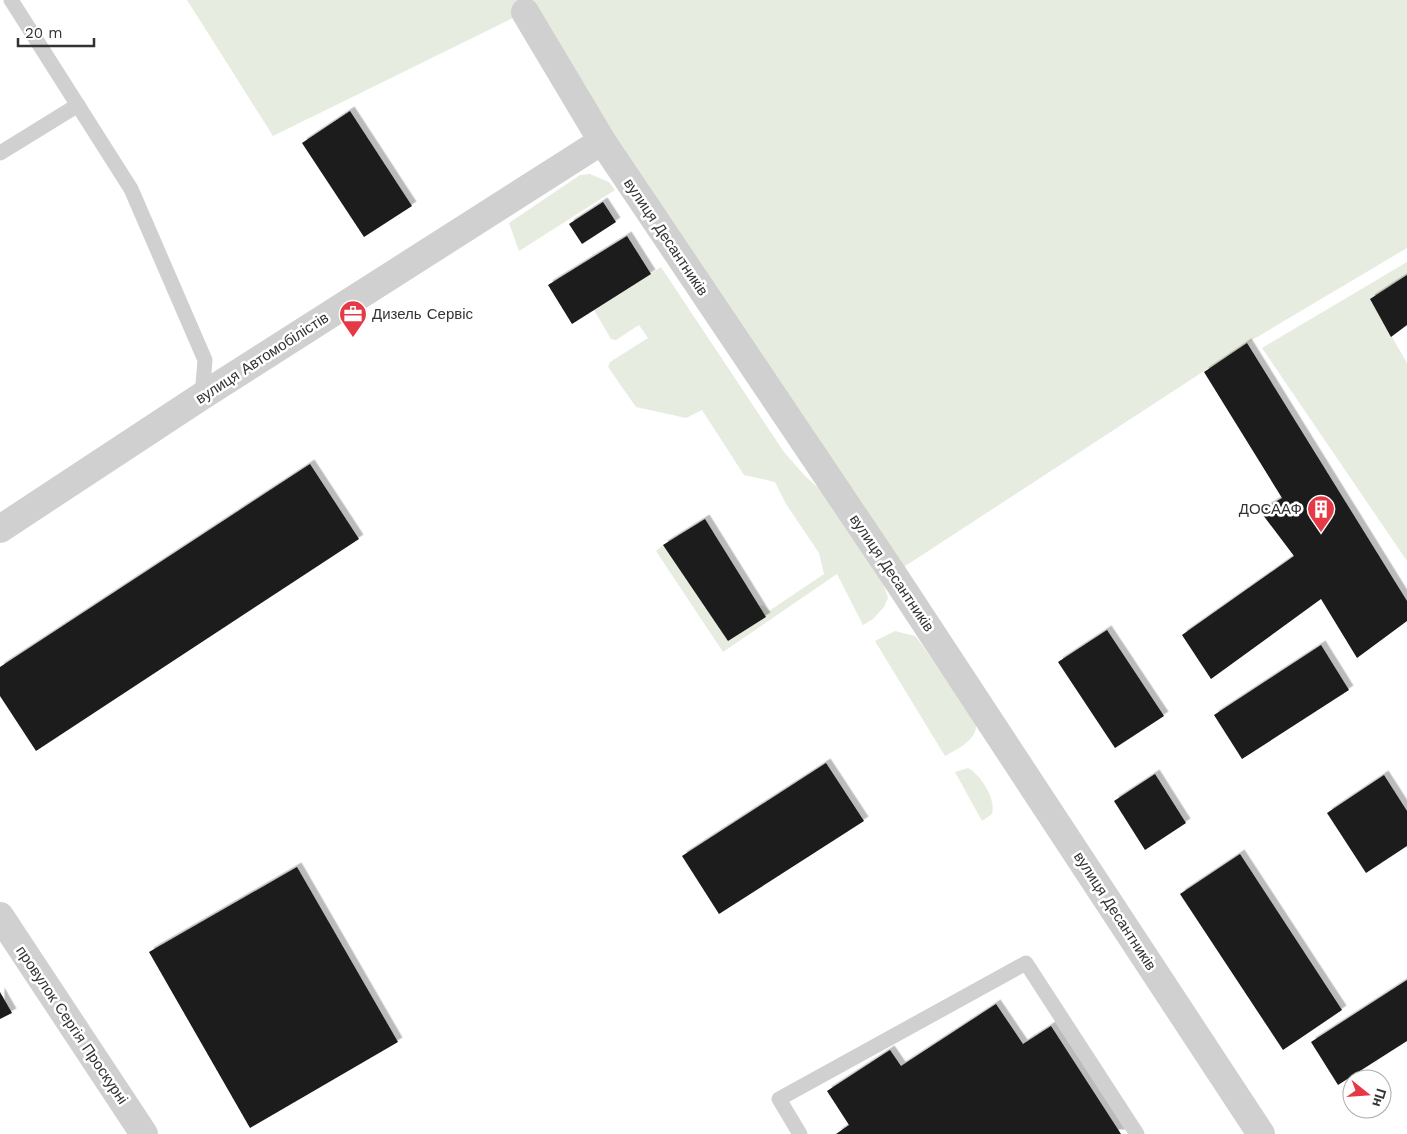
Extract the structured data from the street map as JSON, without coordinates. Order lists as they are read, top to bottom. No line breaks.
{"streets":{"street":["вулиця Десантників","вулиця Автомобілістів","провулок Сергія Проскурні"]},"crossings":[["вулиця Десантників","вулиця Автомобілістів"]],"places":{"office":["Дизель Сервіс"],"building":["ДОСААФ"]},"scale_bar":"20 m","north":"right"}
